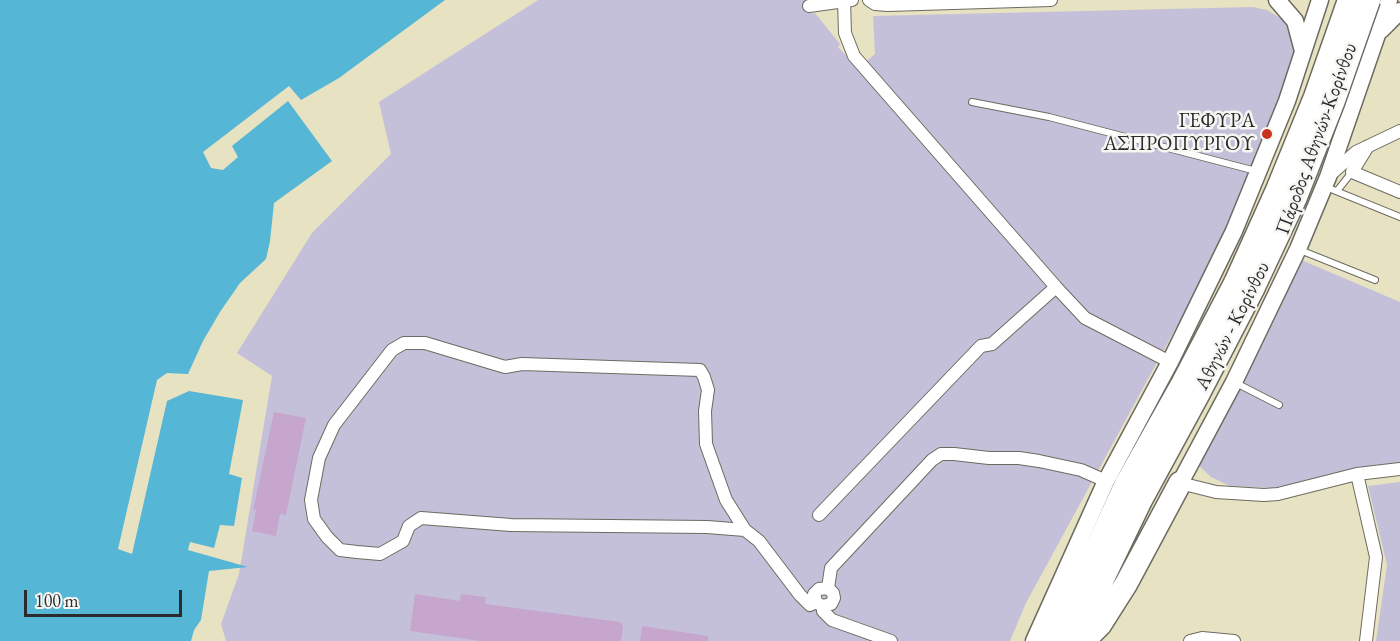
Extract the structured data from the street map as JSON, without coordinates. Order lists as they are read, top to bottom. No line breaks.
{"streets":{"highway":["Αθηνών - Κορίνθου"],"main road":["Πάροδος Αθηνών-Κορίνθου"]},"places":["ΓΕΦΥΡΑ ΑΣΠΡΟΠΥΡΓΟΥ"],"scale_bar":"100 m"}
